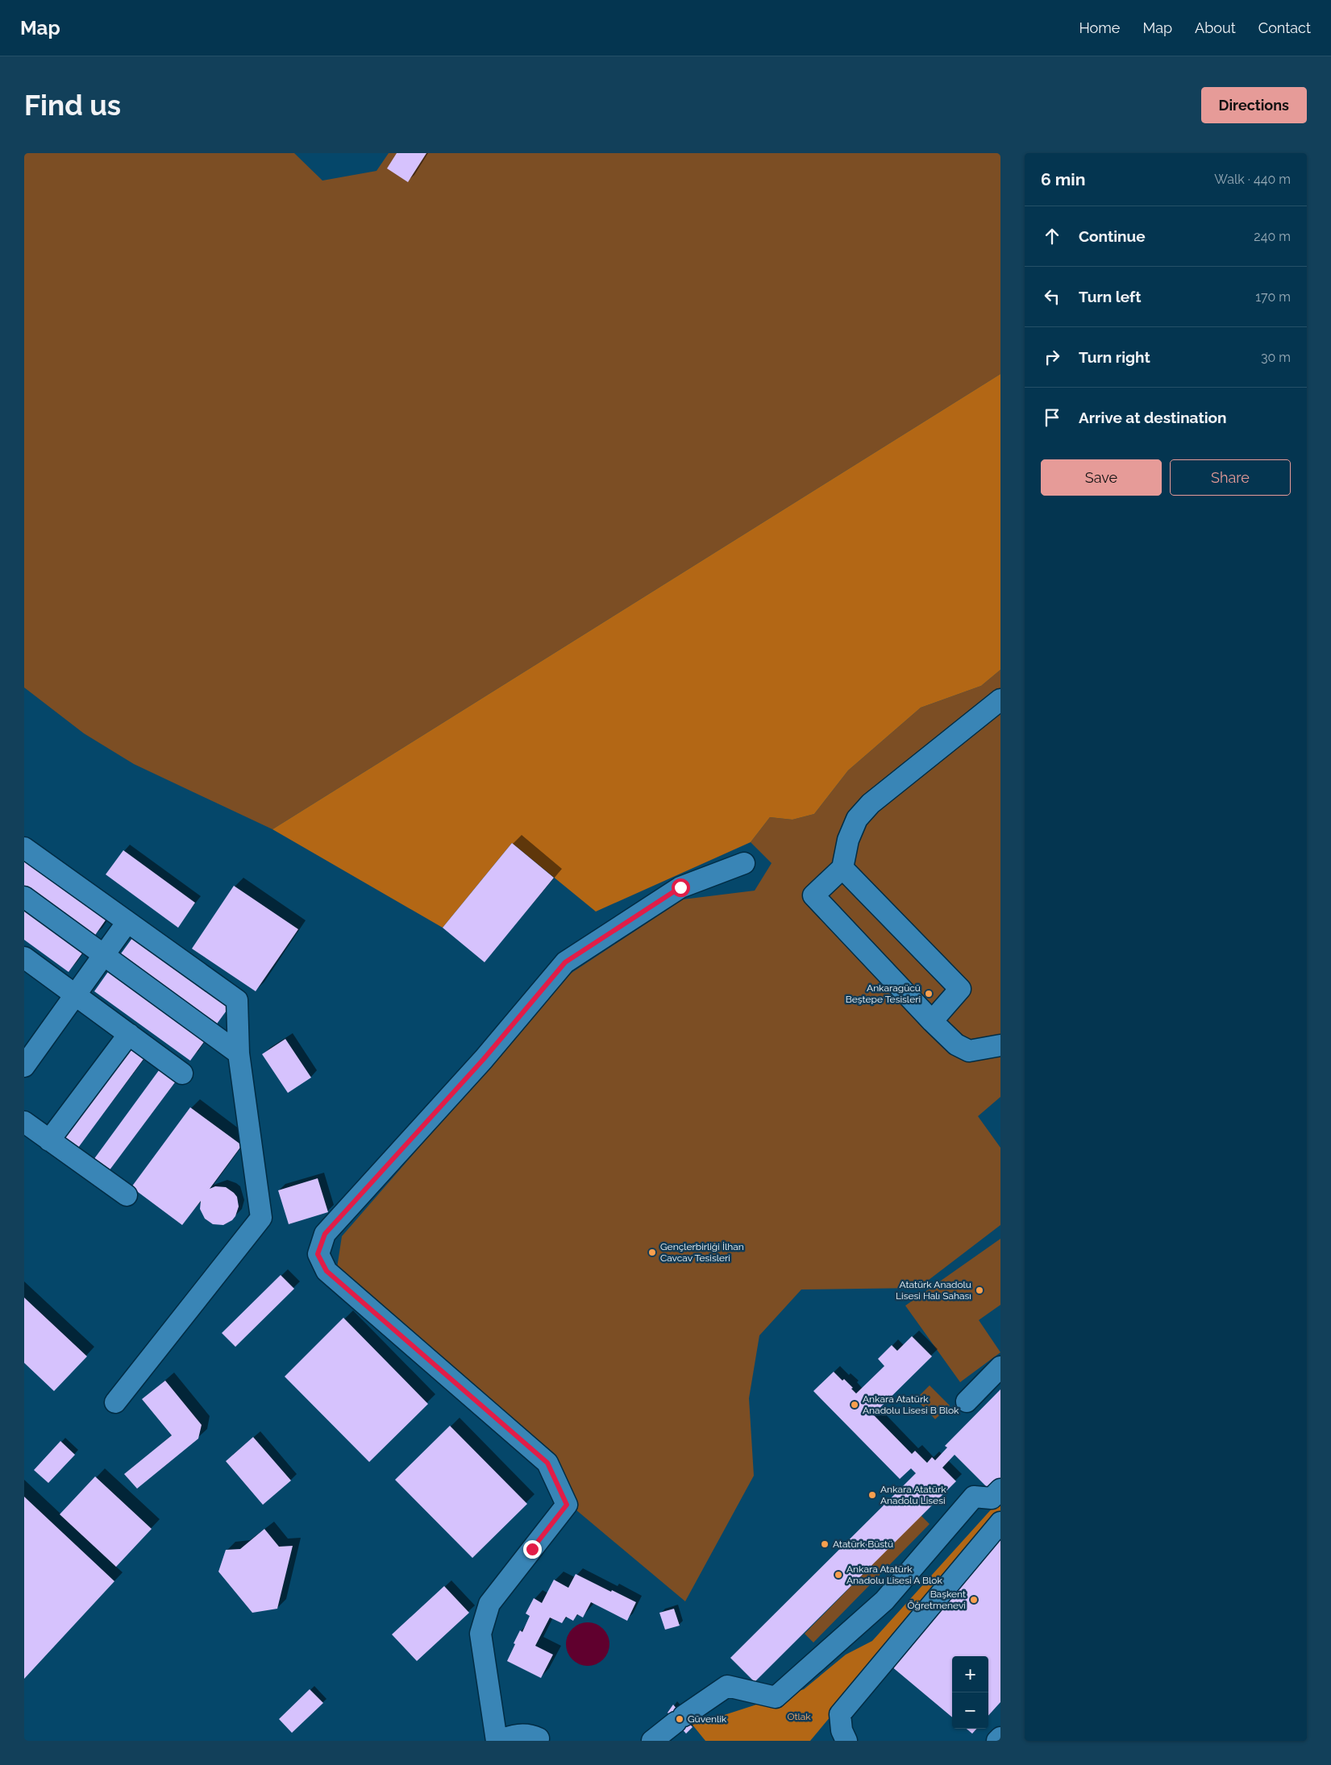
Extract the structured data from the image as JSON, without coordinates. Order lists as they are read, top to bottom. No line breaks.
{"parks":["Otlak"],"places":["Ankaragücü Beştepe Tesisleri","Gençlerbirliği İlhan Cavcav Tesisleri","Atatürk Anadolu Lisesi Halı Sahası","Ankara Atatürk Anadolu Lisesi B Blok","Ankara Atatürk Anadolu Lisesi","Atatürk Büstü","Ankara Atatürk Anadolu Lisesi A Blok","Başkent Öğretmenevi","Güvenlik"],"page":{"header":"Map","nav":["Home","Map","About","Contact"],"buttons":["Directions",["Save","Share"]],"title":"Find us","heading":["6 min","Walk · 440 m"],"list":[["Continue","240 m"],["Turn left","170 m"],["Turn right","30 m"],"Arrive at destination"],"map_buttons":["+","−"]}}
